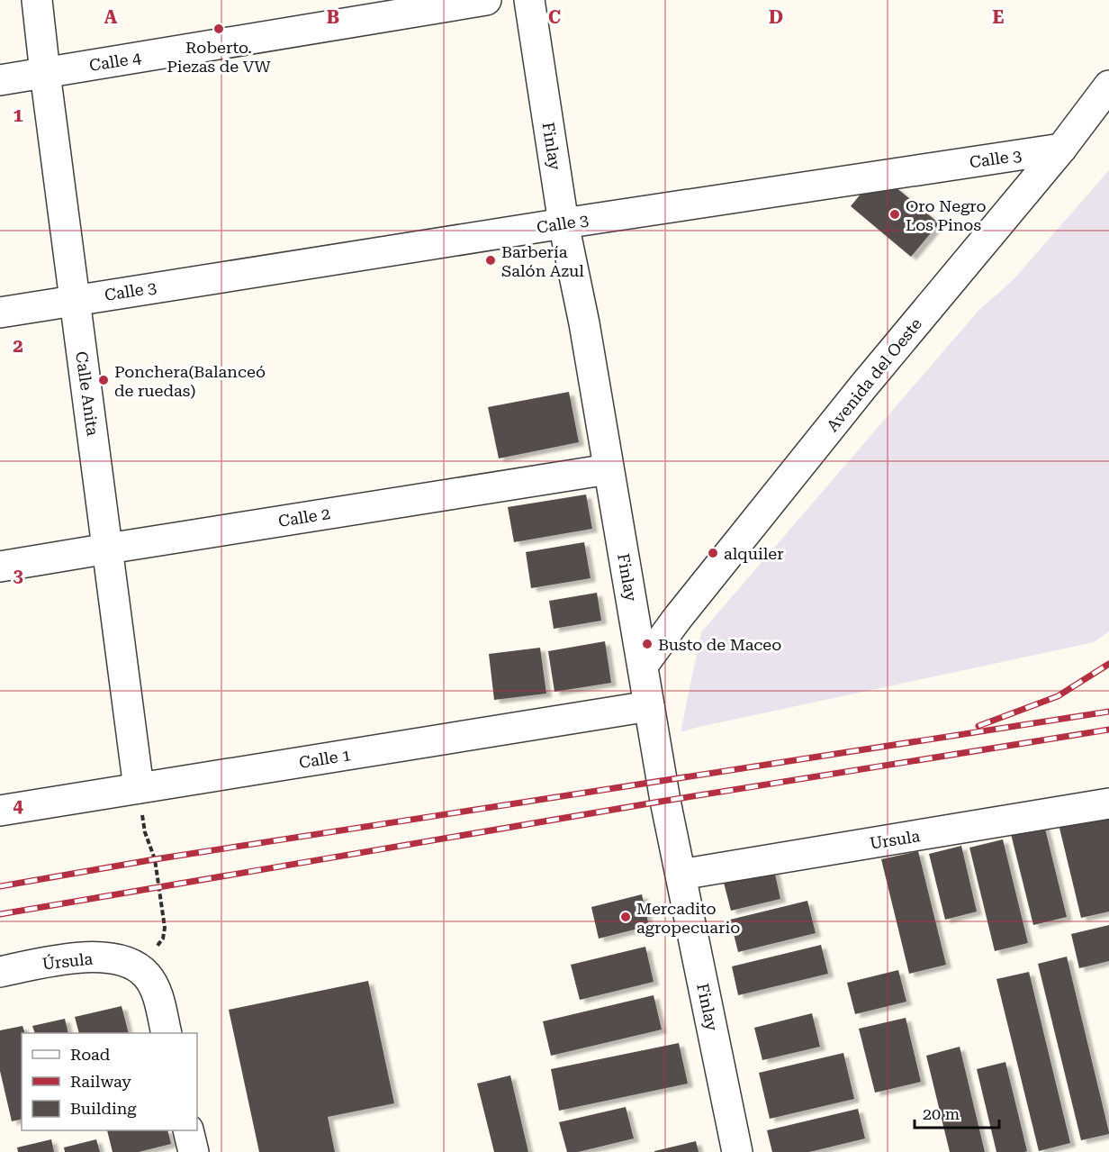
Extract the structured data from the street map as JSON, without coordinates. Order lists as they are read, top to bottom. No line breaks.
{"streets":{"street":["Calle 4","Finlay","Calle 3","Avenida del Oeste","Calle Anita","Calle 2","Calle 1","Ursula","Úrsula"]},"crossings":[["Calle 4","Calle Anita"],["Finlay","Calle 3"],["Finlay","Avenida del Oeste"],["Finlay","Calle 2"],["Finlay","Calle 1"],["Finlay","Ursula"],["Calle 3","Avenida del Oeste"],["Calle 3","Calle Anita"],["Calle Anita","Calle 2"],["Calle Anita","Calle 1"]],"places":["Roberto. Piezas de VW","Oro Negro Los Pinos","Barbería Salón Azul","Ponchera(Balanceó de ruedas)","alquiler","Busto de Maceo","Mercadito agropecuario"],"legend":["Road","Railway","Building"],"scale_bar":"20 m","grid":{"columns":["A","B","C","D","E"],"rows":["1","2","3","4"]}}
